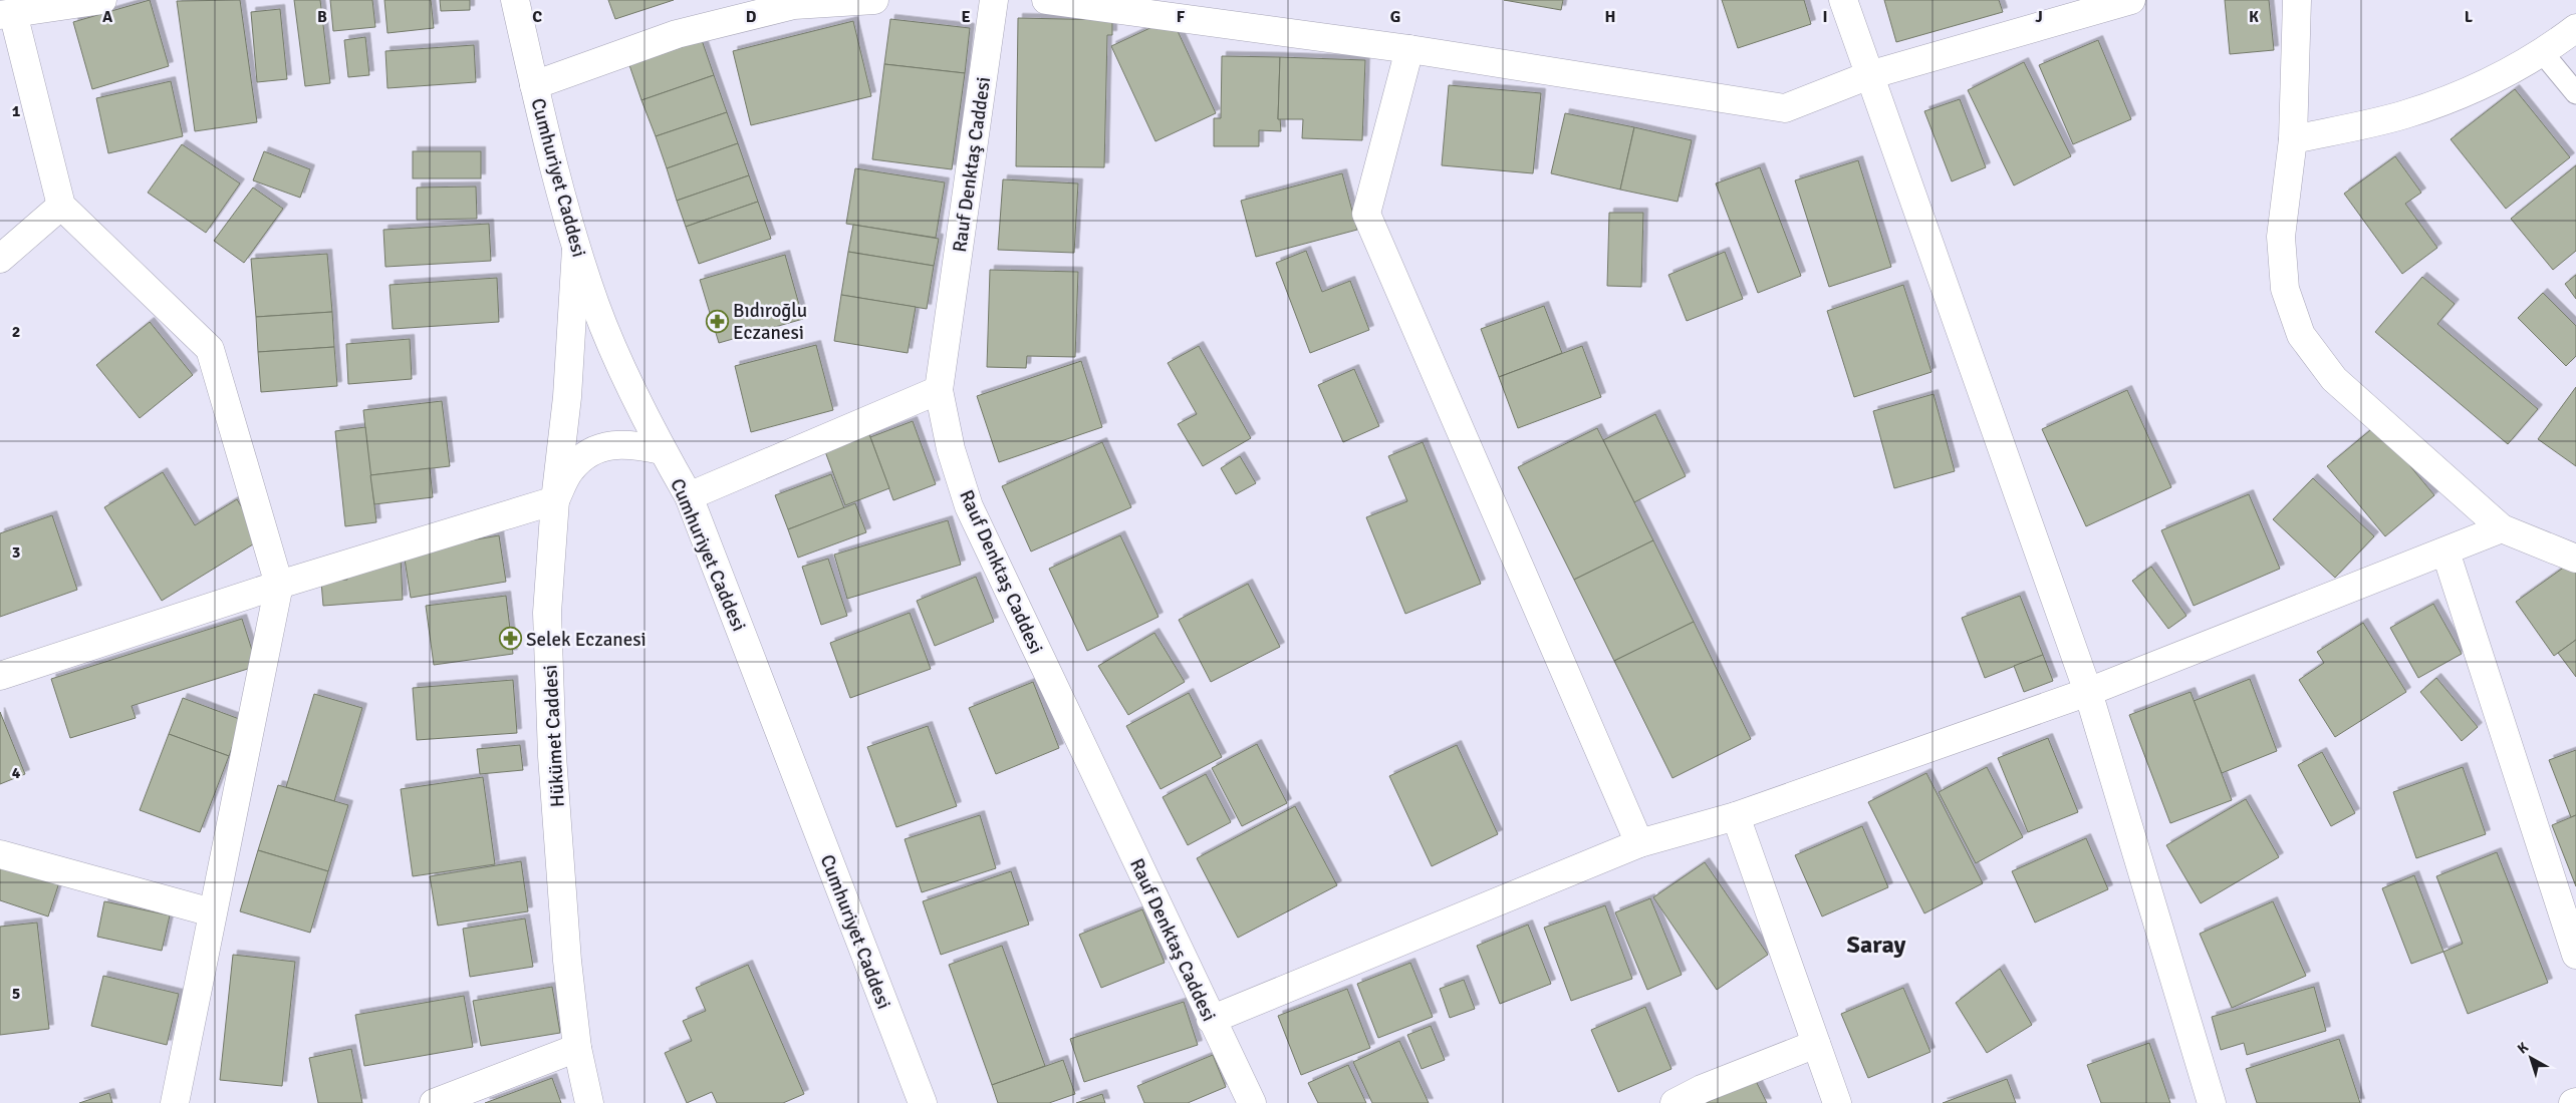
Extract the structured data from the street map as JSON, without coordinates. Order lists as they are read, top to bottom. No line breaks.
{"streets":{"street":["Rauf Denktaş Caddesi","Cumhuriyet Caddesi","Hükümet Caddesi"]},"crossings":[["Cumhuriyet Caddesi","Hükümet Caddesi"]],"districts":["Saray"],"places":{"pharmacy":["Bıdıroğlu Eczanesi","Selek Eczanesi"]},"north":"top left","grid":{"columns":["A","B","C","D","E","F","G","H","I","J","K","L"],"rows":["1","2","3","4","5"]}}
